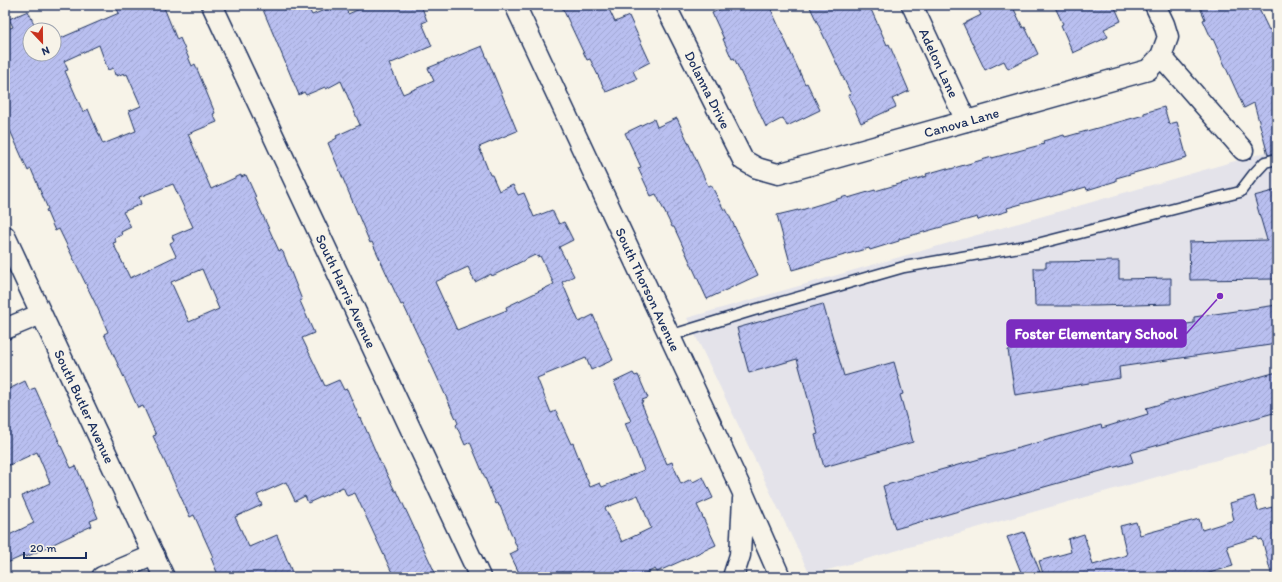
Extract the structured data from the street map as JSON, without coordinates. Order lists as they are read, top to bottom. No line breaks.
{"streets":{"street":["Adelon Lane","Dolanna Drive","Canova Lane","South Thorson Avenue","South Harris Avenue","South Butler Avenue"]},"crossings":[["Adelon Lane","Canova Lane"],["Dolanna Drive","Canova Lane"]],"places":["Foster Elementary School"],"scale_bar":"20 m","north":"bottom"}
